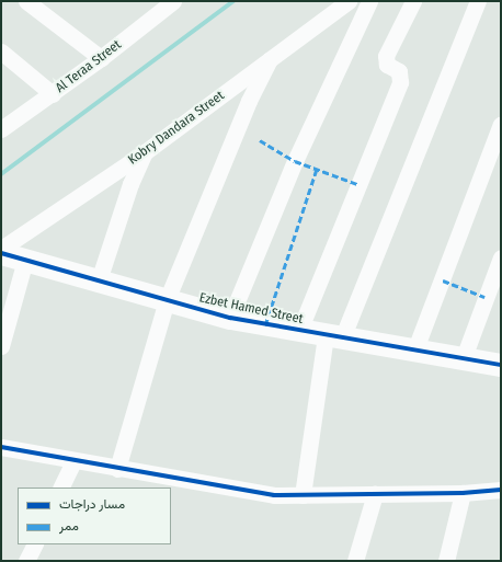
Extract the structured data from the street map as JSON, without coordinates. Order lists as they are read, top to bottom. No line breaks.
{"streets":{"street":["Al Teraa Street","Kobry Dandara Street","Ezbet Hamed Street"]},"legend":["مسار دراجات","ممر"]}
